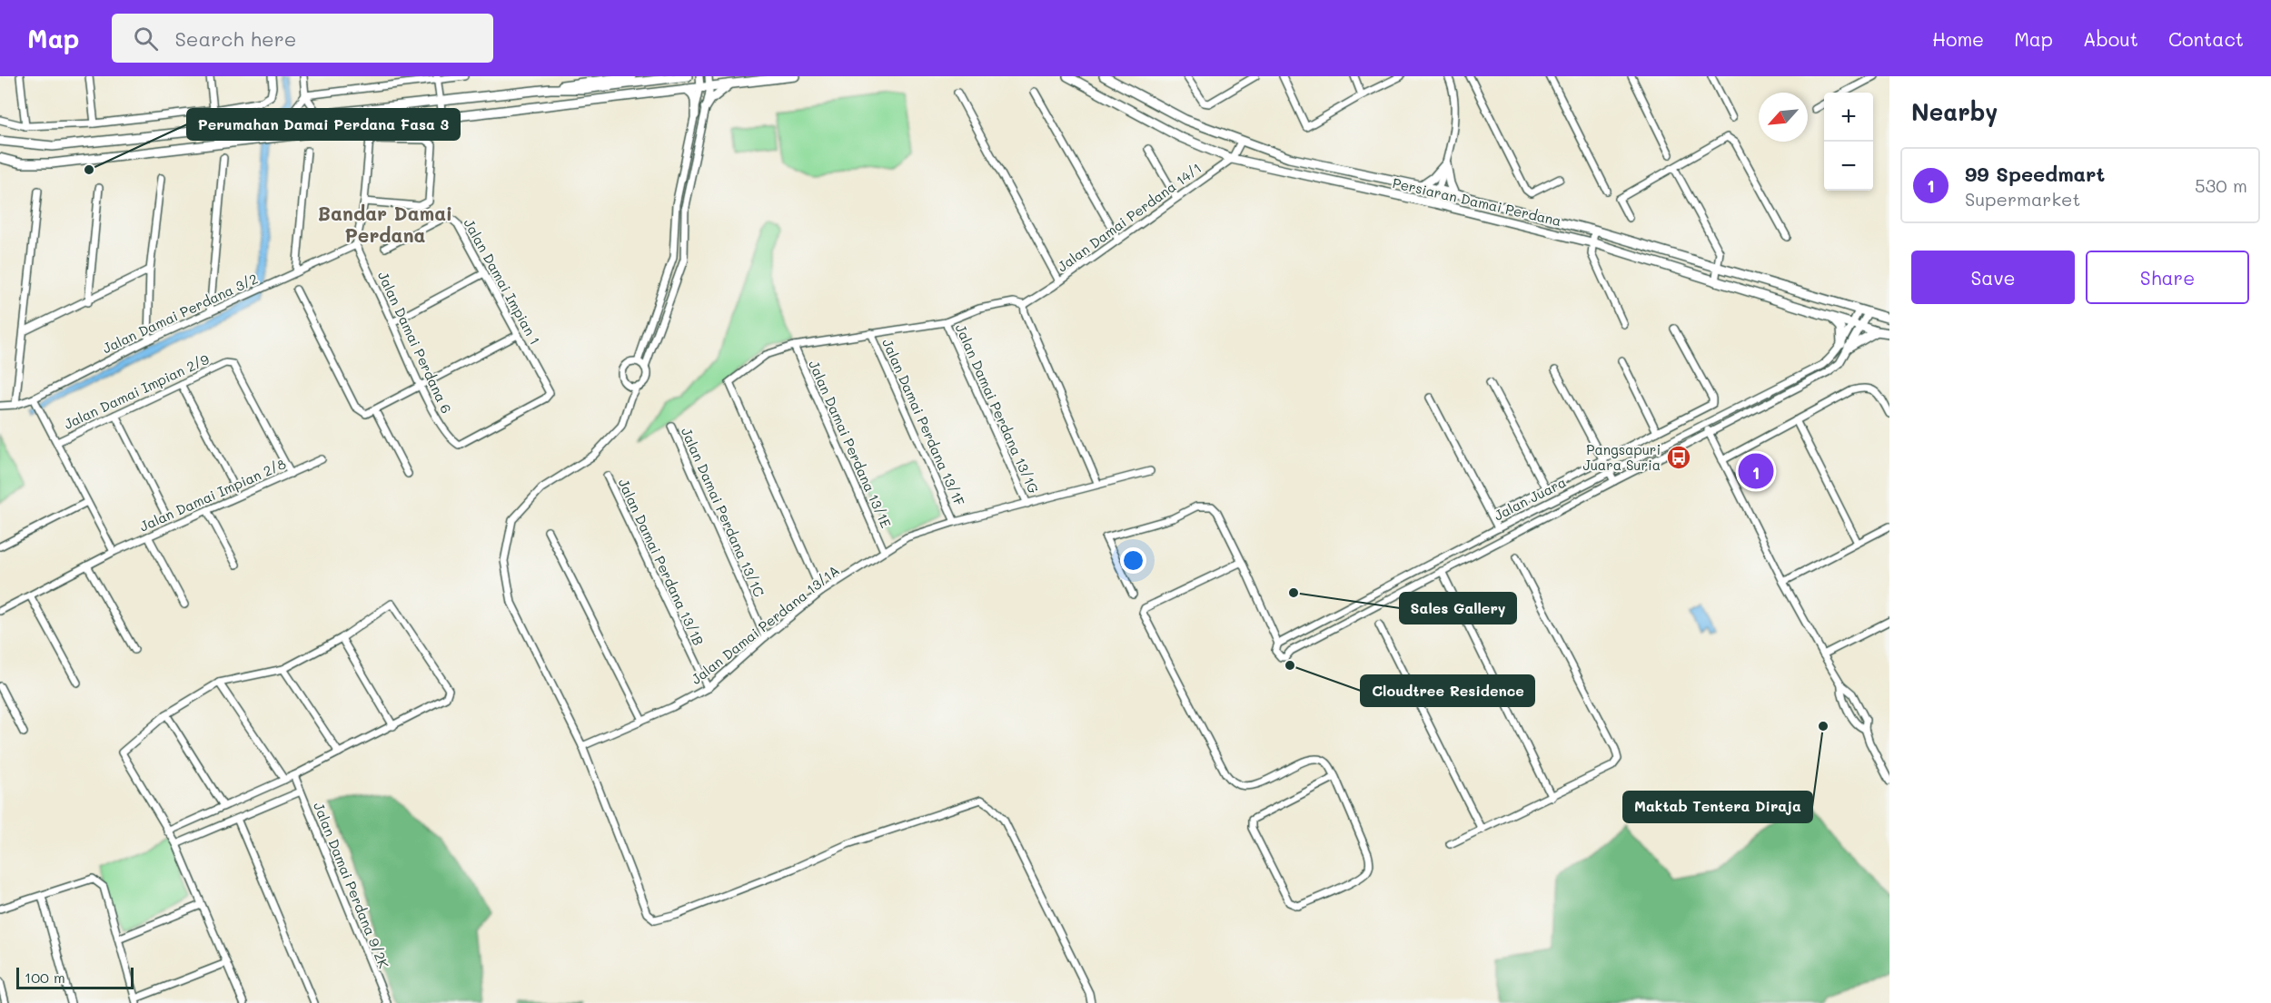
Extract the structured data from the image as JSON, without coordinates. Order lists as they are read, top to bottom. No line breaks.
{"streets":{"main road":["Persiaran Damai Perdana"],"street":["Jalan Damai Perdana 14/1","Jalan Damai Impian 1","Jalan Damai Perdana 3/2","Jalan Damai Perdana 6","Jalan Damai Impian 2/9","Jalan Damai Perdana 13/1G","Jalan Damai Perdana 13/1F","Jalan Damai Perdana 13/1E","Jalan Damai Impian 2/8","Jalan Juara","Jalan Damai Perdana 13/1C","Jalan Damai Perdana 13/1B","Jalan Damai Perdana 13/1A","Jalan Damai Perdana 9/2K"]},"crossings":[["Persiaran Damai Perdana","Jalan Damai Perdana 14/1"],["Persiaran Damai Perdana","Jalan Juara"],["Jalan Damai Impian 1","Jalan Damai Perdana 6"],["Jalan Damai Perdana 3/2","Jalan Damai Perdana 6"],["Jalan Damai Impian 2/9","Jalan Damai Impian 2/8"],["Jalan Damai Perdana 13/1G","Jalan Damai Perdana 13/1A"],["Jalan Damai Perdana 13/1F","Jalan Damai Perdana 13/1A"],["Jalan Damai Perdana 13/1E","Jalan Damai Perdana 13/1A"],["Jalan Damai Perdana 13/1C","Jalan Damai Perdana 13/1A"],["Jalan Damai Perdana 13/1B","Jalan Damai Perdana 13/1A"]],"districts":["Bandar Damai Perdana"],"places":{"other":["Perumahan Damai Perdana Fasa 3","Sales Gallery","Cloudtree Residence","Maktab Tentera Diraja"],"bus stop":["Pangsapuri Juara Suria"]},"scale_bar":"100 m","north":"bottom left","page":{"header":"Map","search":"Search here","nav":["Home","Map","About","Contact"],"heading":"Nearby","map_buttons":["+","−"],"list":[{"mark":"1","name":"99 Speedmart","note":"Supermarket","value":"530 m"}],"buttons":["Save","Share"],"pins":"1","scale":"100 m"}}
